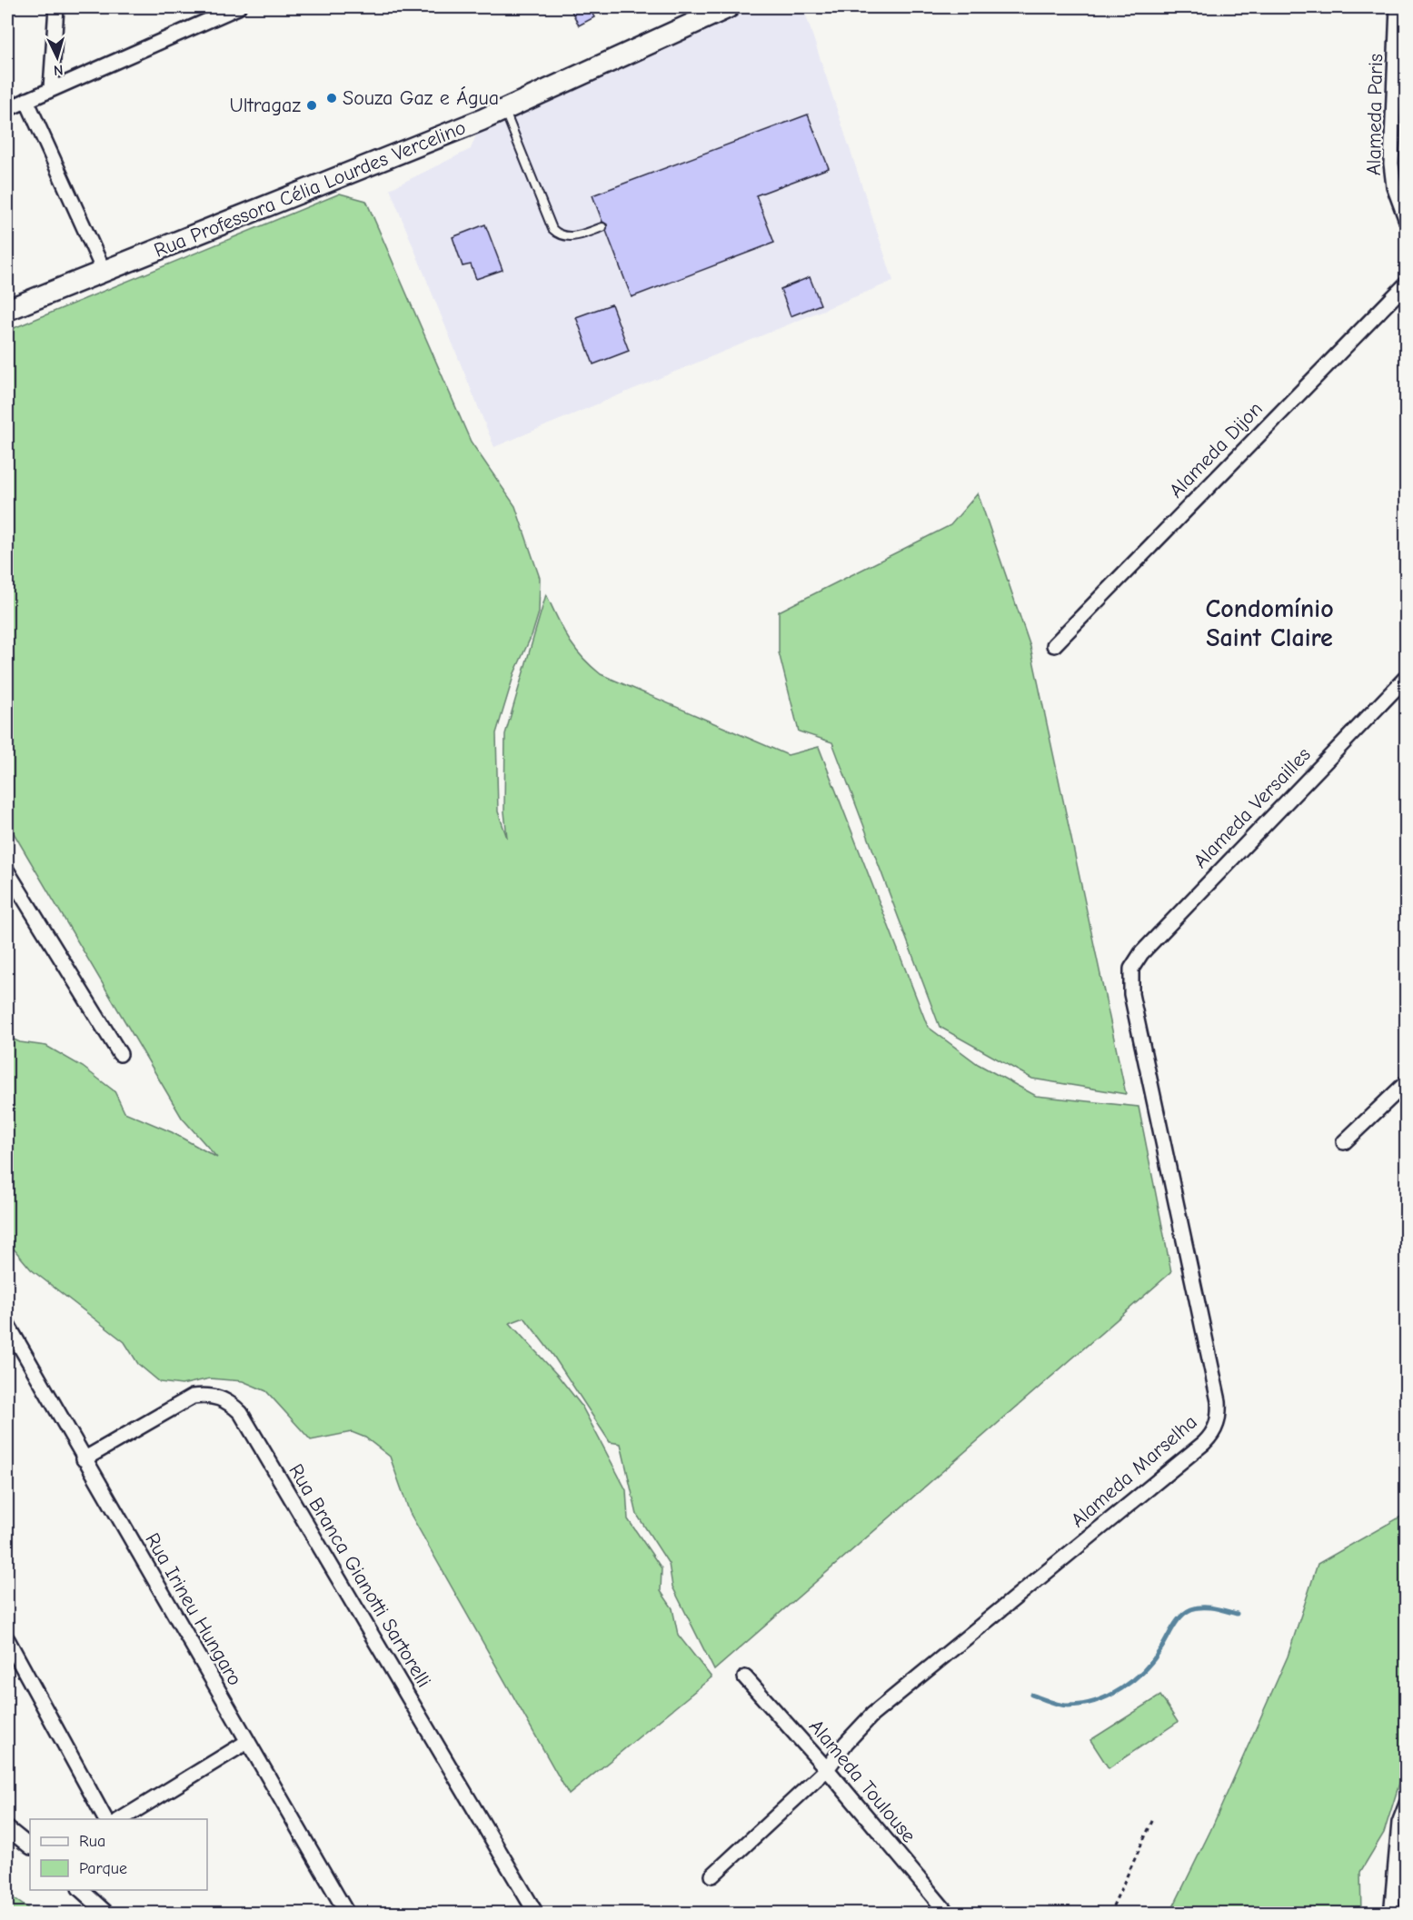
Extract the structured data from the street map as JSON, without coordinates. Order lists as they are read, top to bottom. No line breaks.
{"streets":{"main road":["Rua Professora Célia Lourdes Vercelino"],"street":["Alameda Paris","Alameda Dijon","Alameda Versailles","Alameda Marselha","Rua Branca Gianotti Sartorelli","Rua Irineu Hungaro","Alameda Toulouse"]},"crossings":[["Alameda Versailles","Alameda Marselha"],["Alameda Marselha","Alameda Toulouse"],["Rua Branca Gianotti Sartorelli","Rua Irineu Hungaro"]],"districts":["Condomínio Saint Claire"],"places":["Souza Gaz e Água","Ultragaz"],"legend":["Rua","Parque"],"north":"bottom"}
